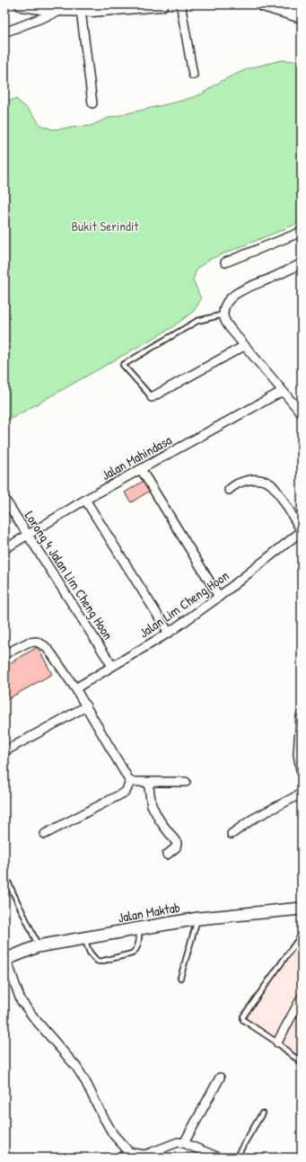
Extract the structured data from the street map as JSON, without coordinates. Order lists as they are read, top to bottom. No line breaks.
{"streets":{"main road":["Jalan Maktab"],"street":["Jalan Mahindasa","Lorong 4 Jalan Lim Cheng Hoon","Jalan Lim Cheng Hoon"]},"crossings":[["Jalan Mahindasa","Lorong 4 Jalan Lim Cheng Hoon"],["Lorong 4 Jalan Lim Cheng Hoon","Jalan Lim Cheng Hoon"]],"parks":["Bukit Serindit"]}
